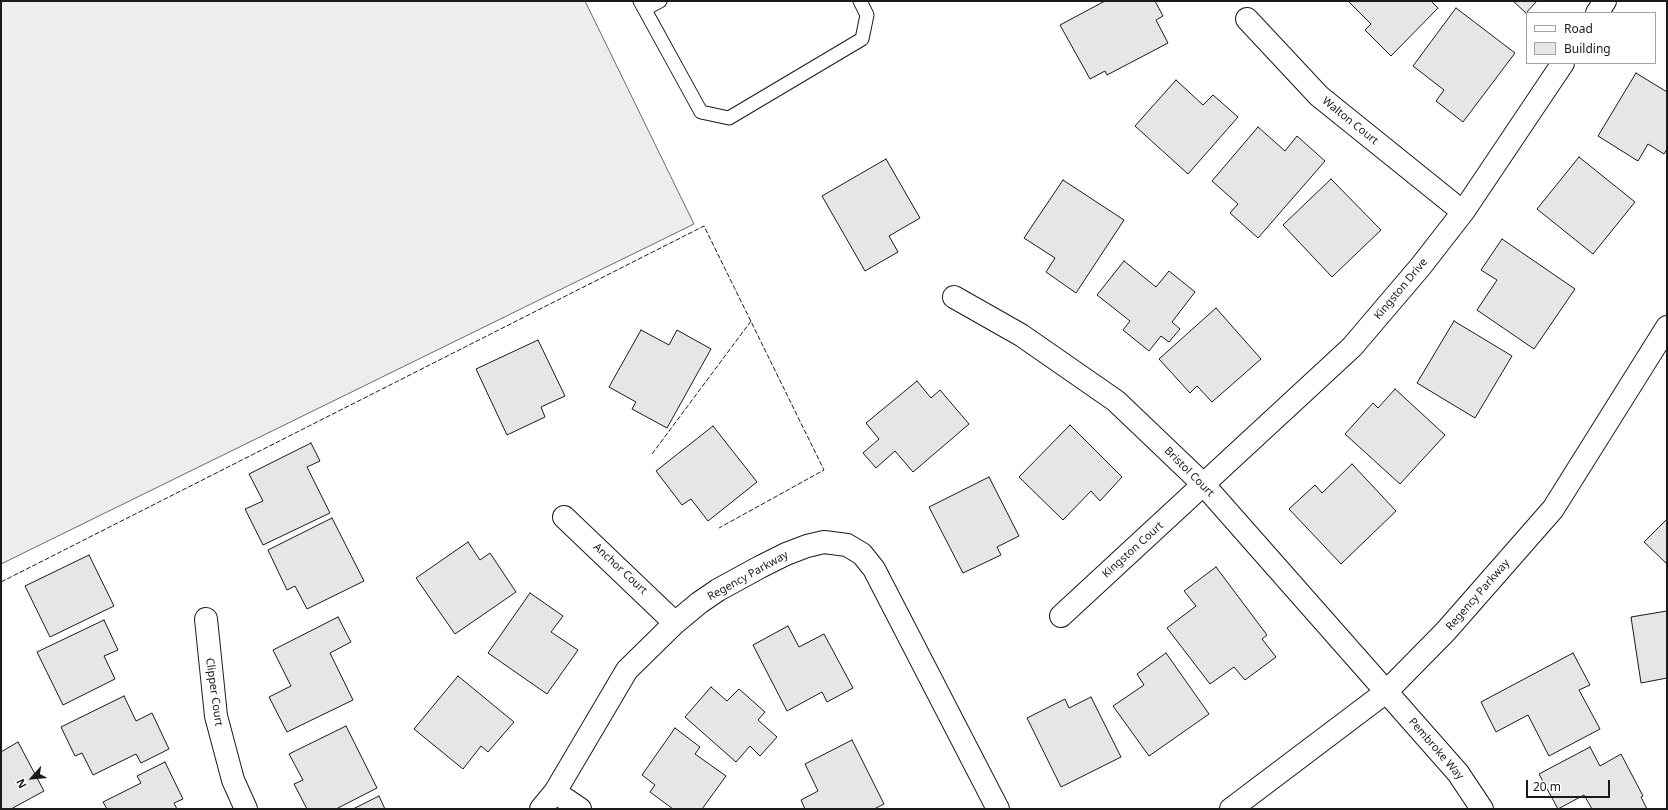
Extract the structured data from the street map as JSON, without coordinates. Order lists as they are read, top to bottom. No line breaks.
{"streets":{"street":["Walton Court","Kingston Drive","Bristol Court","Kingston Court","Anchor Court","Regency Parkway","Clipper Court","Pembroke Way"]},"crossings":[["Walton Court","Kingston Drive"],["Kingston Drive","Bristol Court"],["Kingston Drive","Kingston Court"],["Bristol Court","Kingston Court"],["Bristol Court","Regency Parkway"],["Bristol Court","Pembroke Way"],["Anchor Court","Regency Parkway"],["Regency Parkway","Pembroke Way"]],"legend":["Road","Building"],"scale_bar":"20 m","north":"bottom left"}
